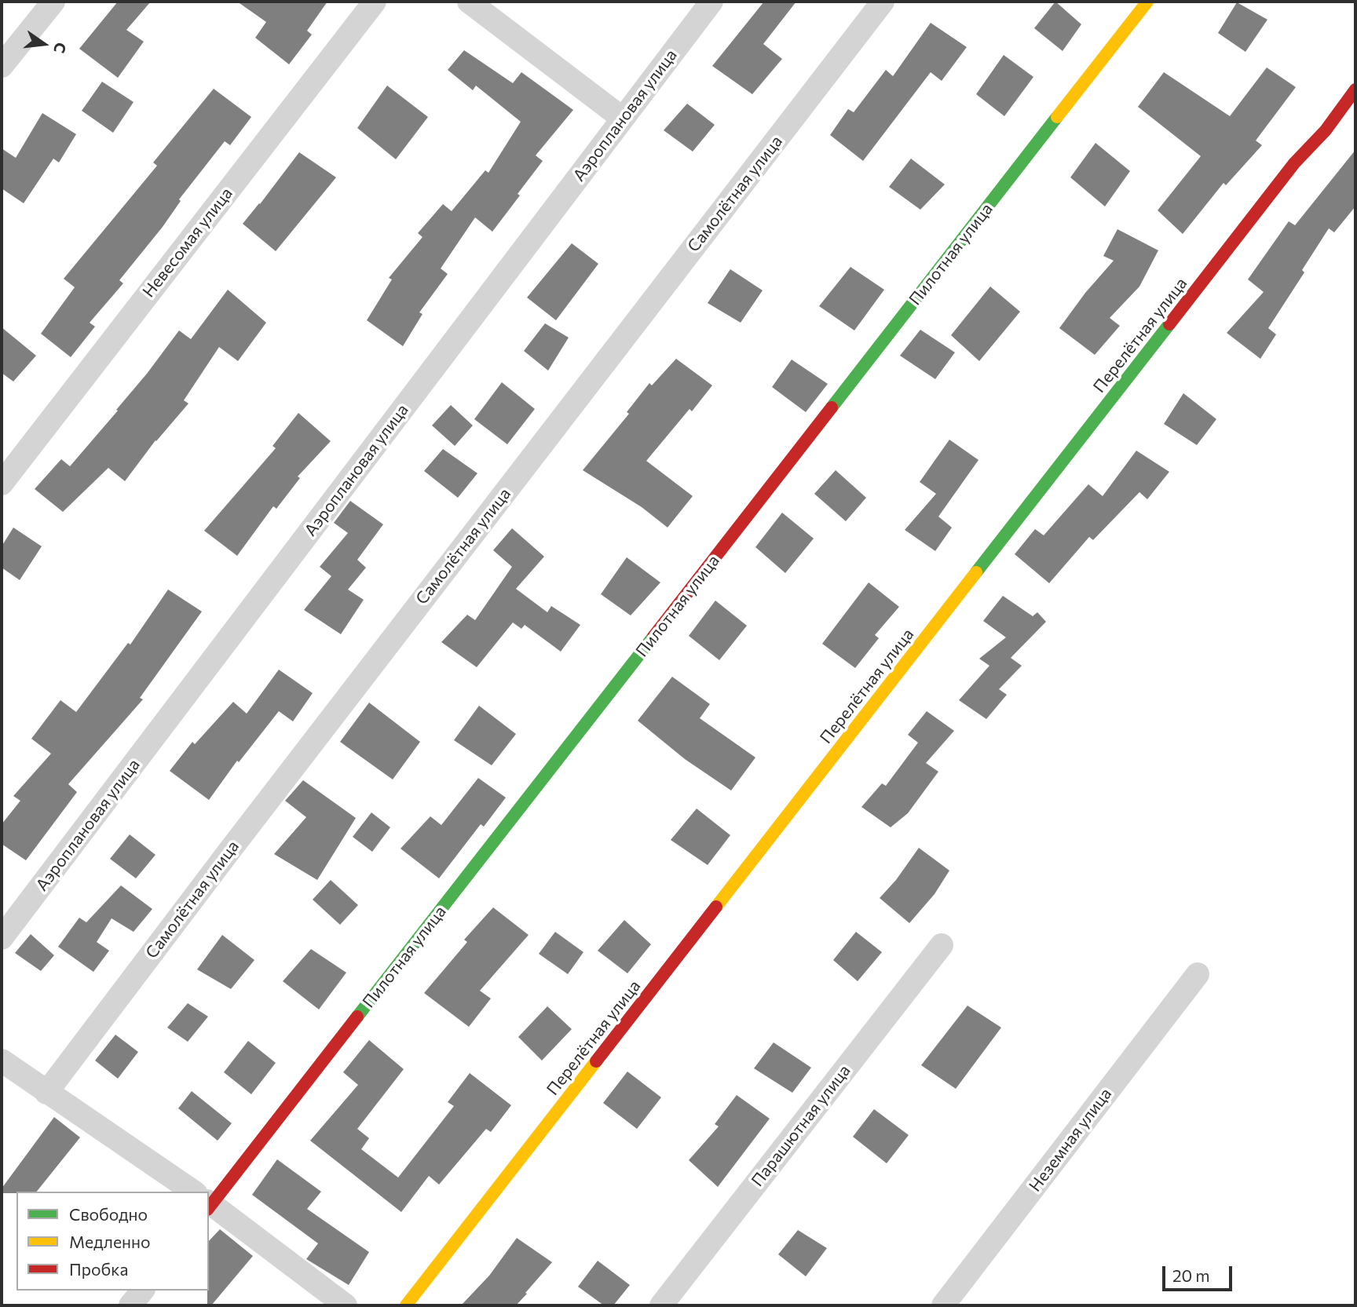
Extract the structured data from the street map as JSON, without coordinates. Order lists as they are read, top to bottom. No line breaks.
{"streets":{"street":["Аэроплановая улица","Самолётная улица","Невесомая улица","Пилотная улица","Перелётная улица","Парашютная улица","Неземная улица"]},"legend":["Свободно","Медленно","Пробка"],"scale_bar":"20 m","north":"right"}
